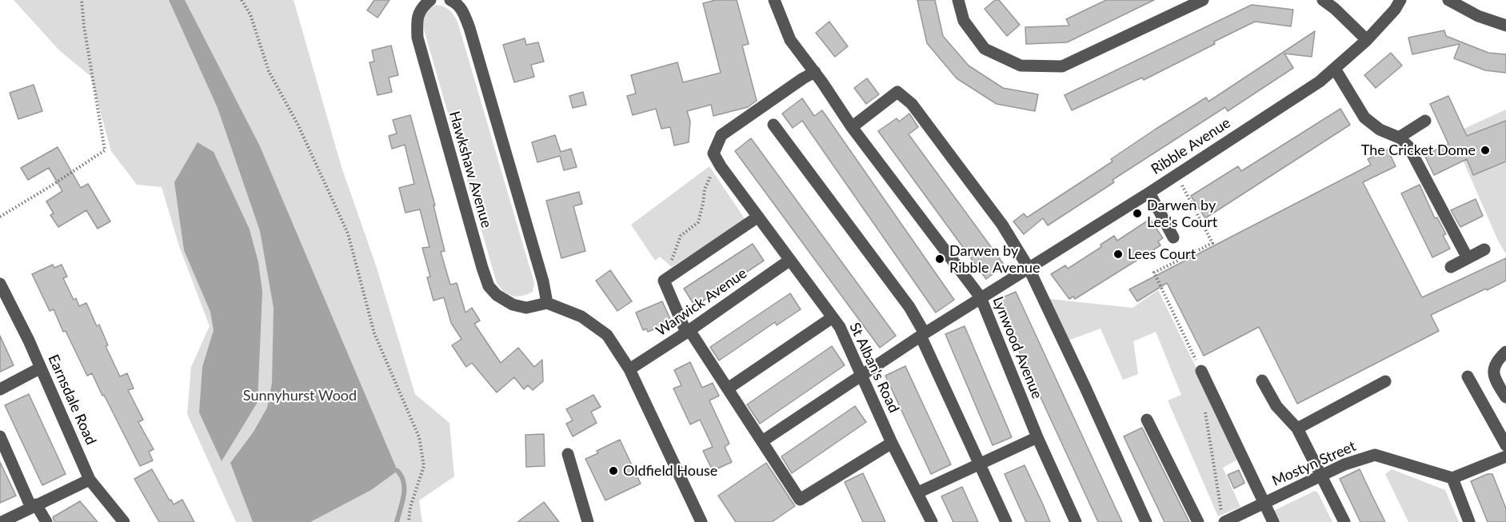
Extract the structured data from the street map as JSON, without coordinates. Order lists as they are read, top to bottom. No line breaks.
{"streets":{"street":["Ribble Avenue","Hawkshaw Avenue","Warwick Avenue","Lynwood Avenue","St Alban's Road","Earnsdale Road","Mostyn Street"]},"crossings":[["Ribble Avenue","Lynwood Avenue"],["Ribble Avenue","St Alban's Road"],["Warwick Avenue","St Alban's Road"]],"parks":["Sunnyhurst Wood"],"places":["The Cricket Dome","Darwen by Lee's Court","Lees Court","Darwen by Ribble Avenue","Oldfield House"]}
